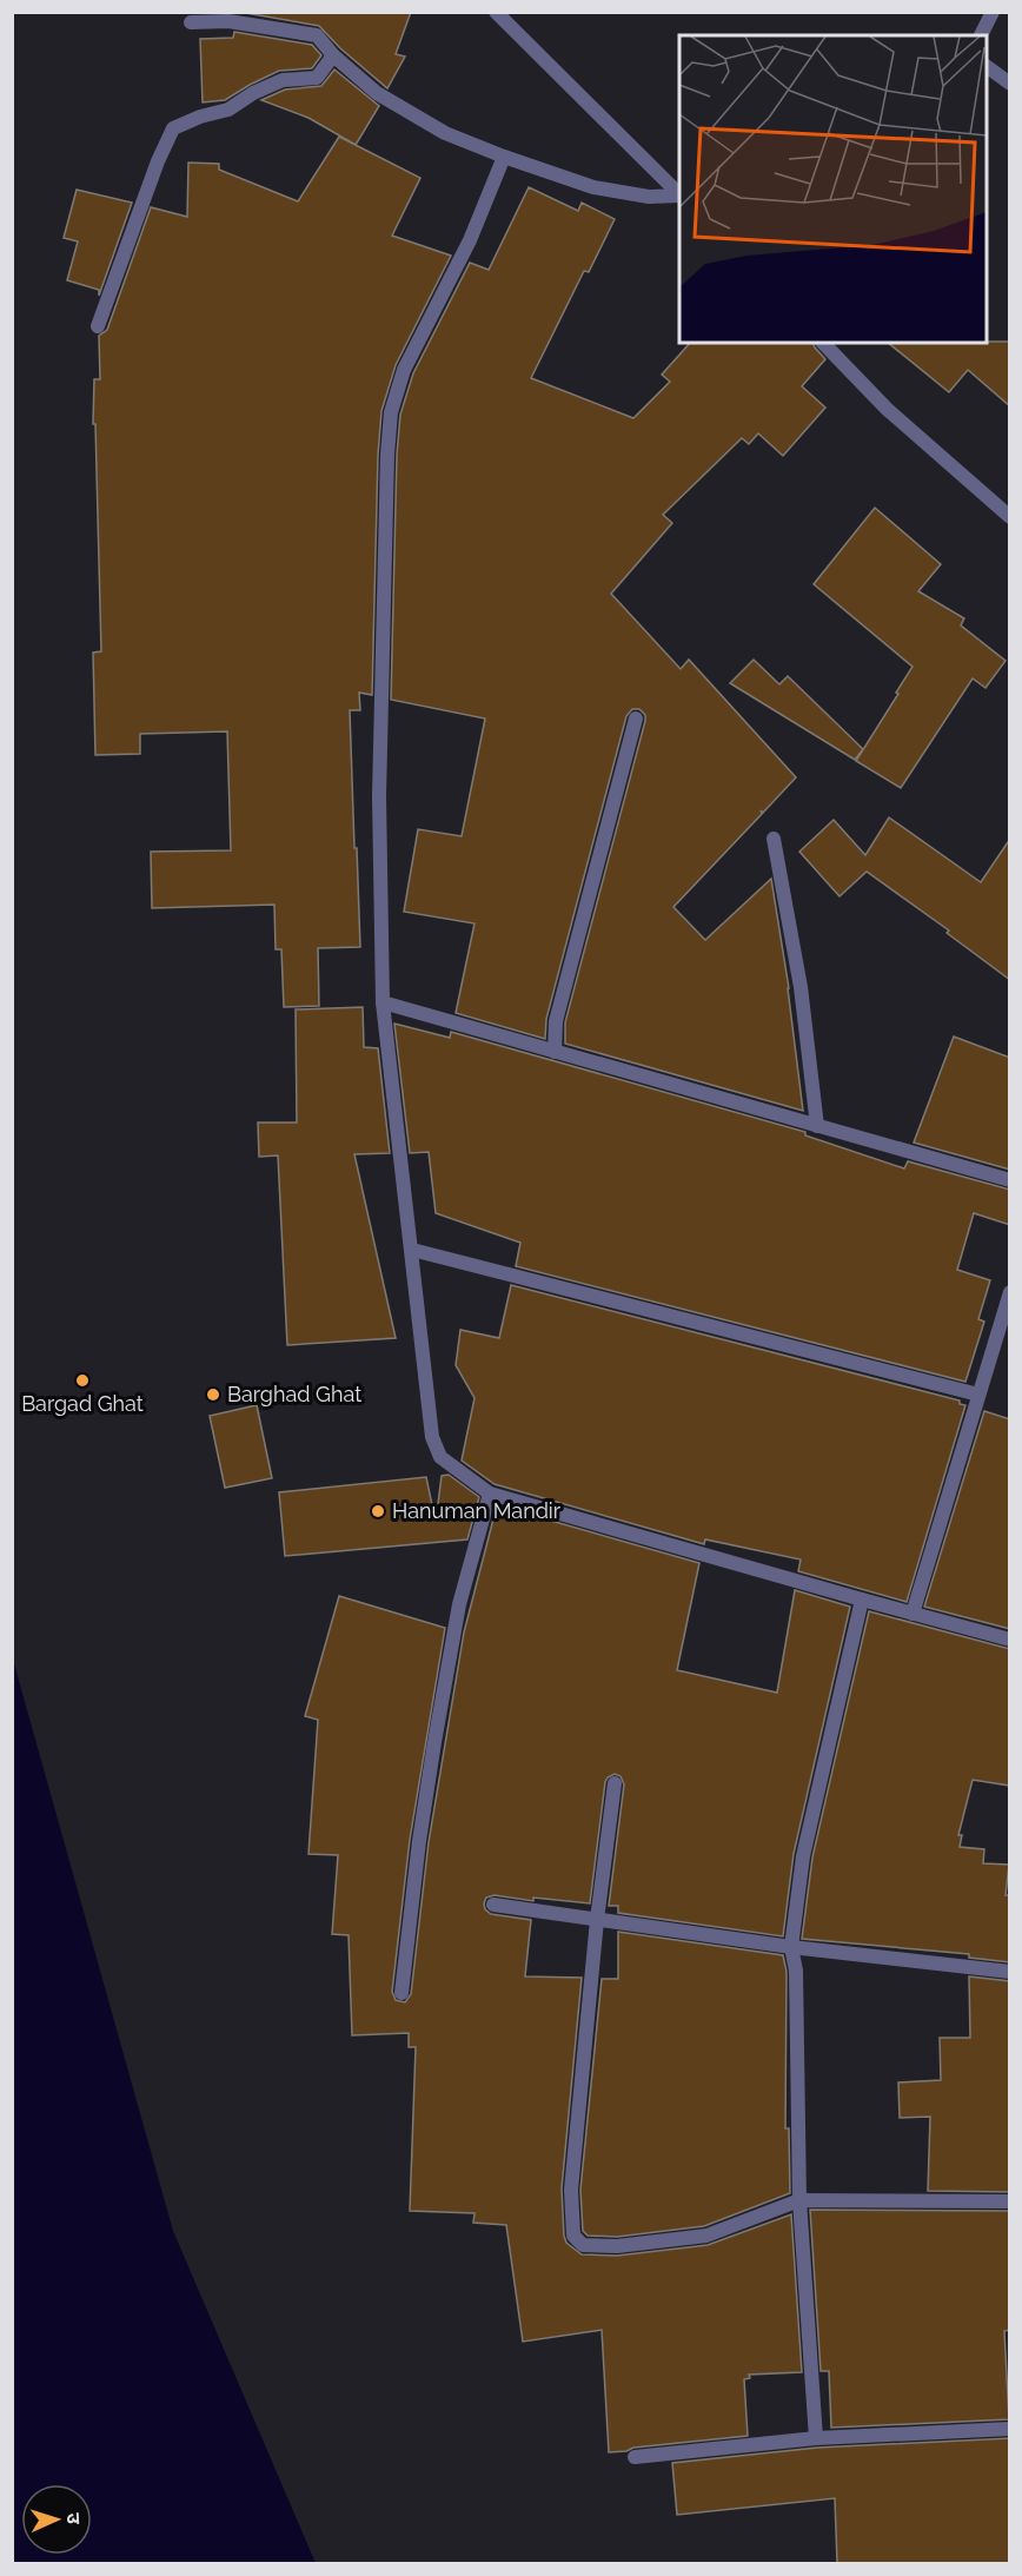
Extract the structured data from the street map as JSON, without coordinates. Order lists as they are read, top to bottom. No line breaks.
{"places":["Bargad Ghat","Barghad Ghat","Hanuman Mandir"],"north":"right"}
